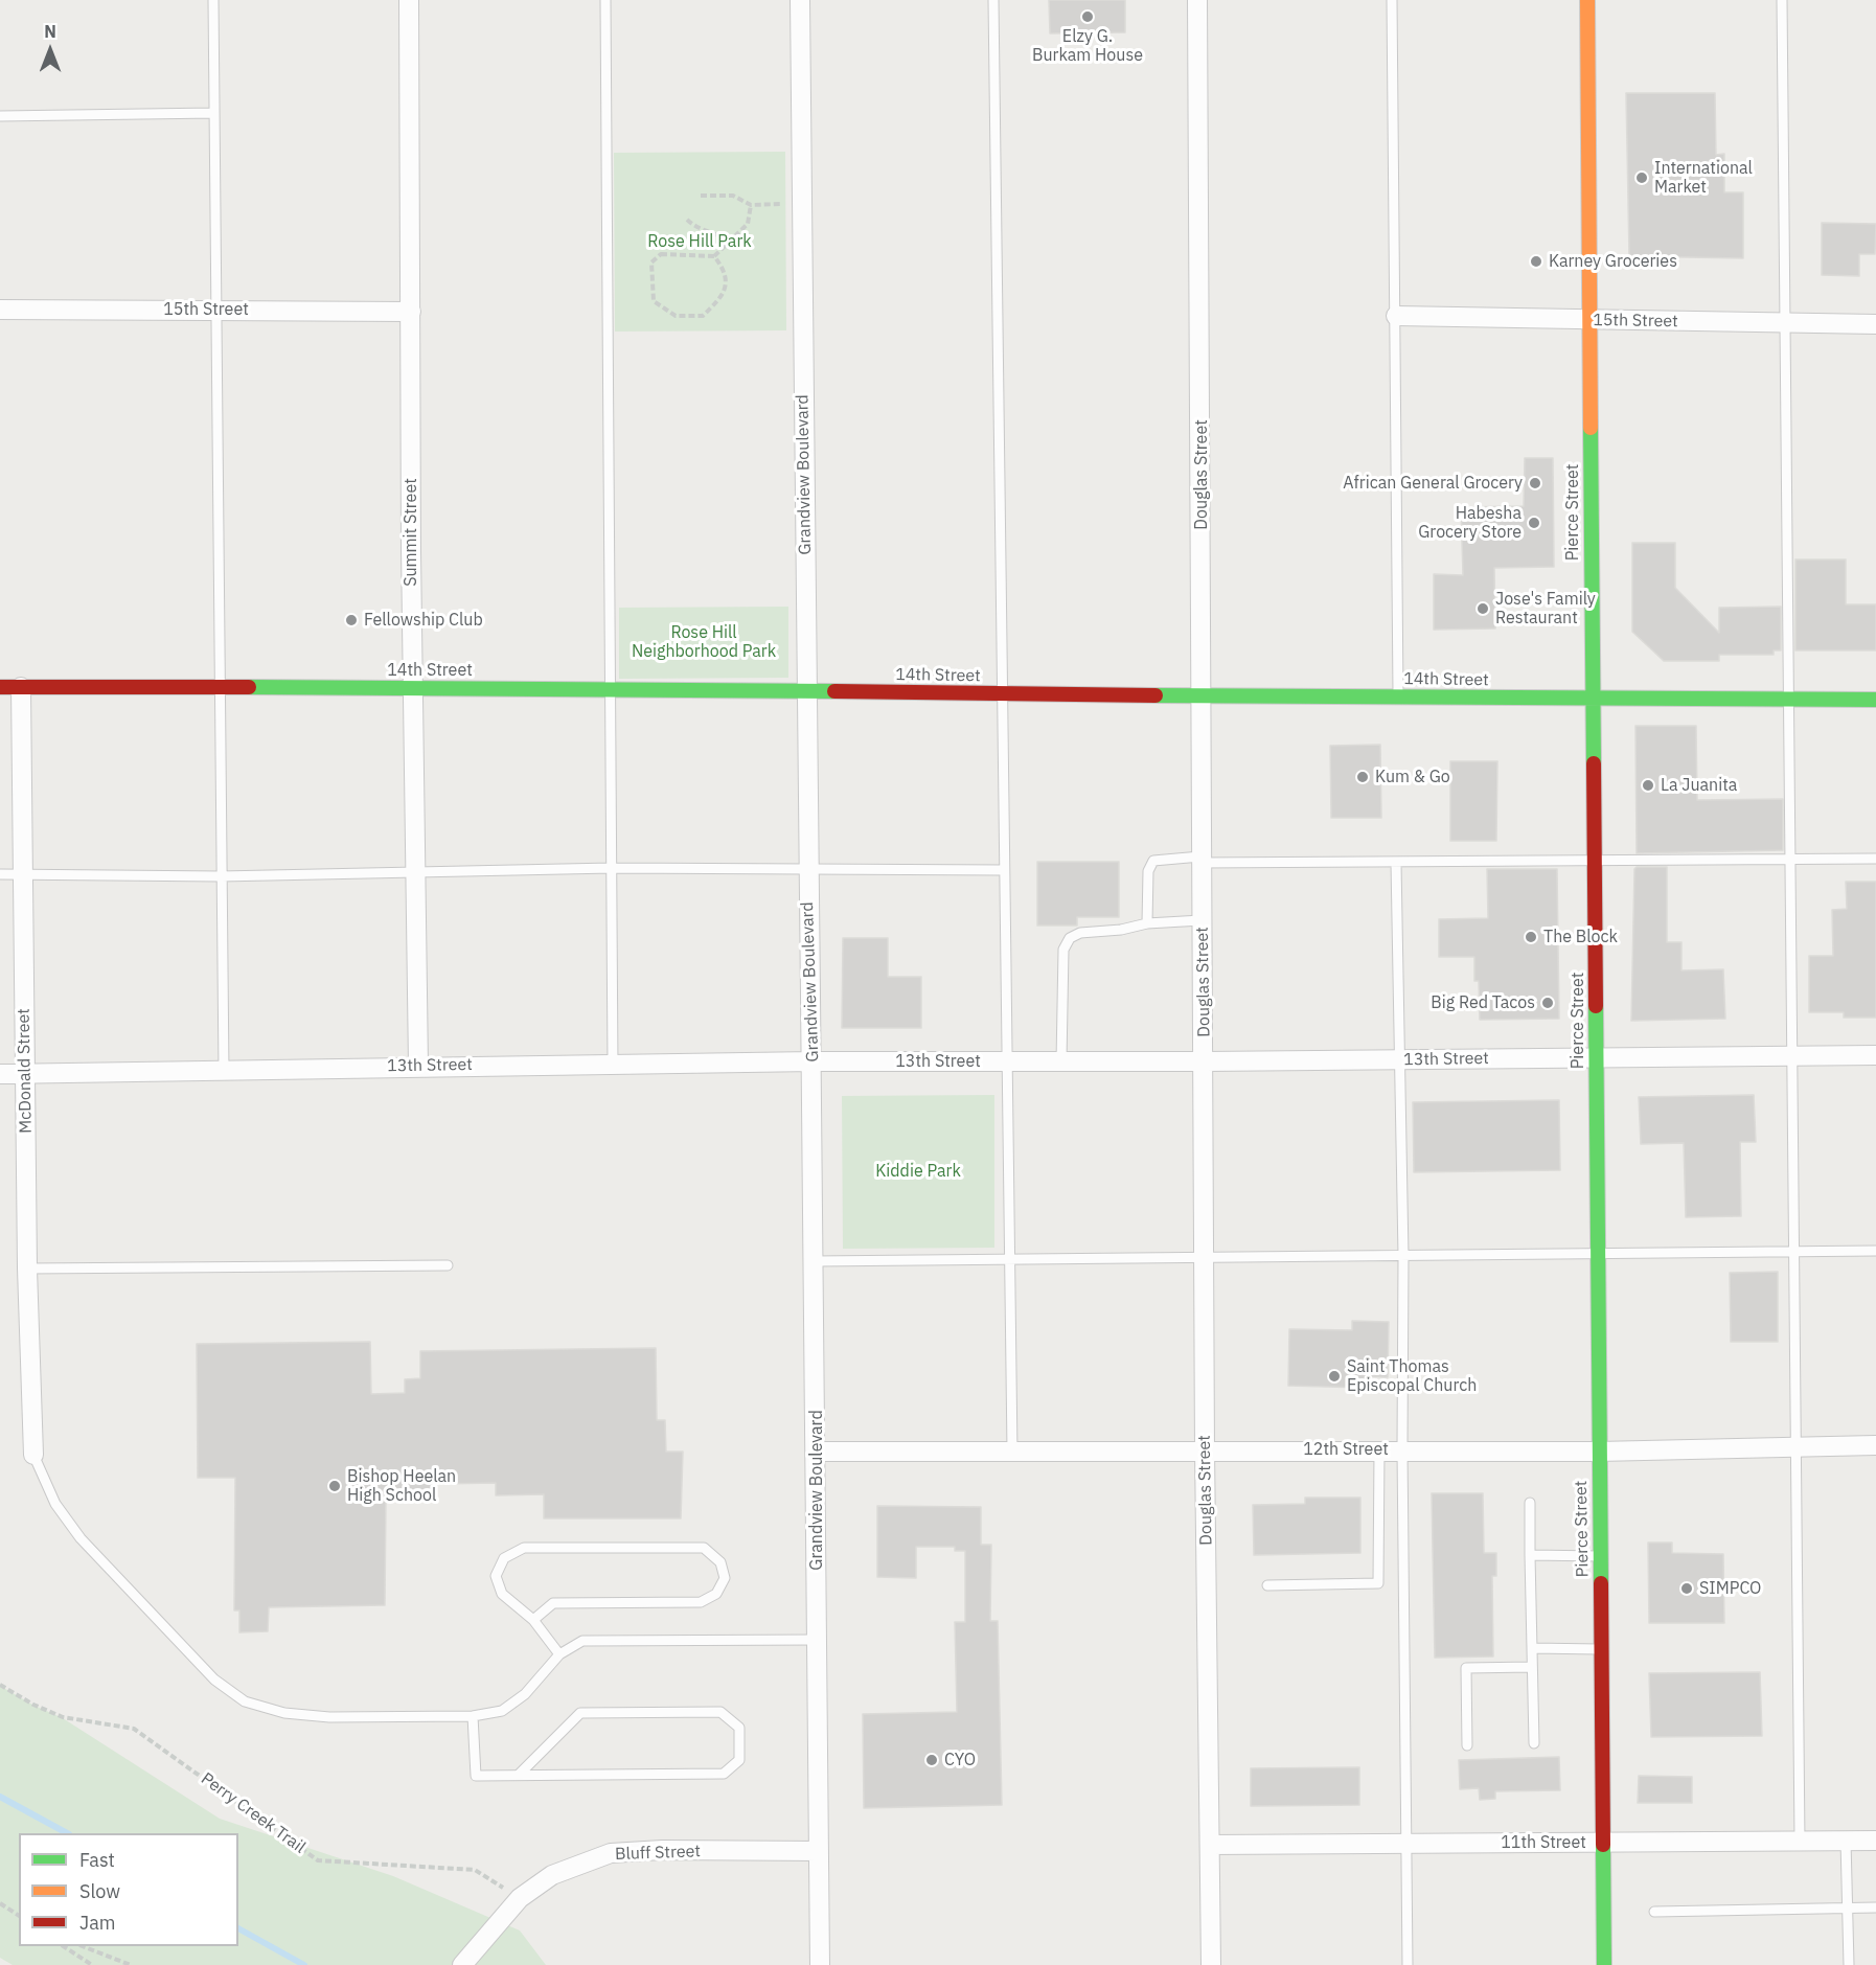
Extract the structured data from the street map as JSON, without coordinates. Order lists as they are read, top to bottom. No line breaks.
{"streets":{"main road":["Pierce Street","14th Street"],"street":["15th Street","Grandview Boulevard","Douglas Street","Summit Street","13th Street","McDonald Street","12th Street","11th Street","Bluff Street"],"path":["Perry Creek Trail"]},"crossings":[["15th Street","Pierce Street"],["15th Street","Summit Street"],["Grandview Boulevard","14th Street"],["Grandview Boulevard","13th Street"],["Grandview Boulevard","12th Street"],["Grandview Boulevard","Bluff Street"],["Douglas Street","14th Street"],["Douglas Street","13th Street"],["Douglas Street","12th Street"],["Douglas Street","11th Street"],["Pierce Street","14th Street"],["Pierce Street","13th Street"],["Pierce Street","12th Street"],["Pierce Street","11th Street"],["Summit Street","14th Street"],["Summit Street","13th Street"],["14th Street","McDonald Street"],["13th Street","McDonald Street"],["Perry Creek Trail","Bluff Street"]],"parks":["Rose Hill Park","Rose Hill Neighborhood Park","Kiddie Park"],"places":["Elzy G. Burkam House","International Market","Karney Groceries","African General Grocery","Habesha Grocery Store","Jose's Family Restaurant","Fellowship Club","Kum & Go","La Juanita","The Block","Big Red Tacos","Saint Thomas Episcopal Church","Bishop Heelan High School","SIMPCO","CYO"],"legend":["Fast","Slow","Jam"],"north":"top"}
